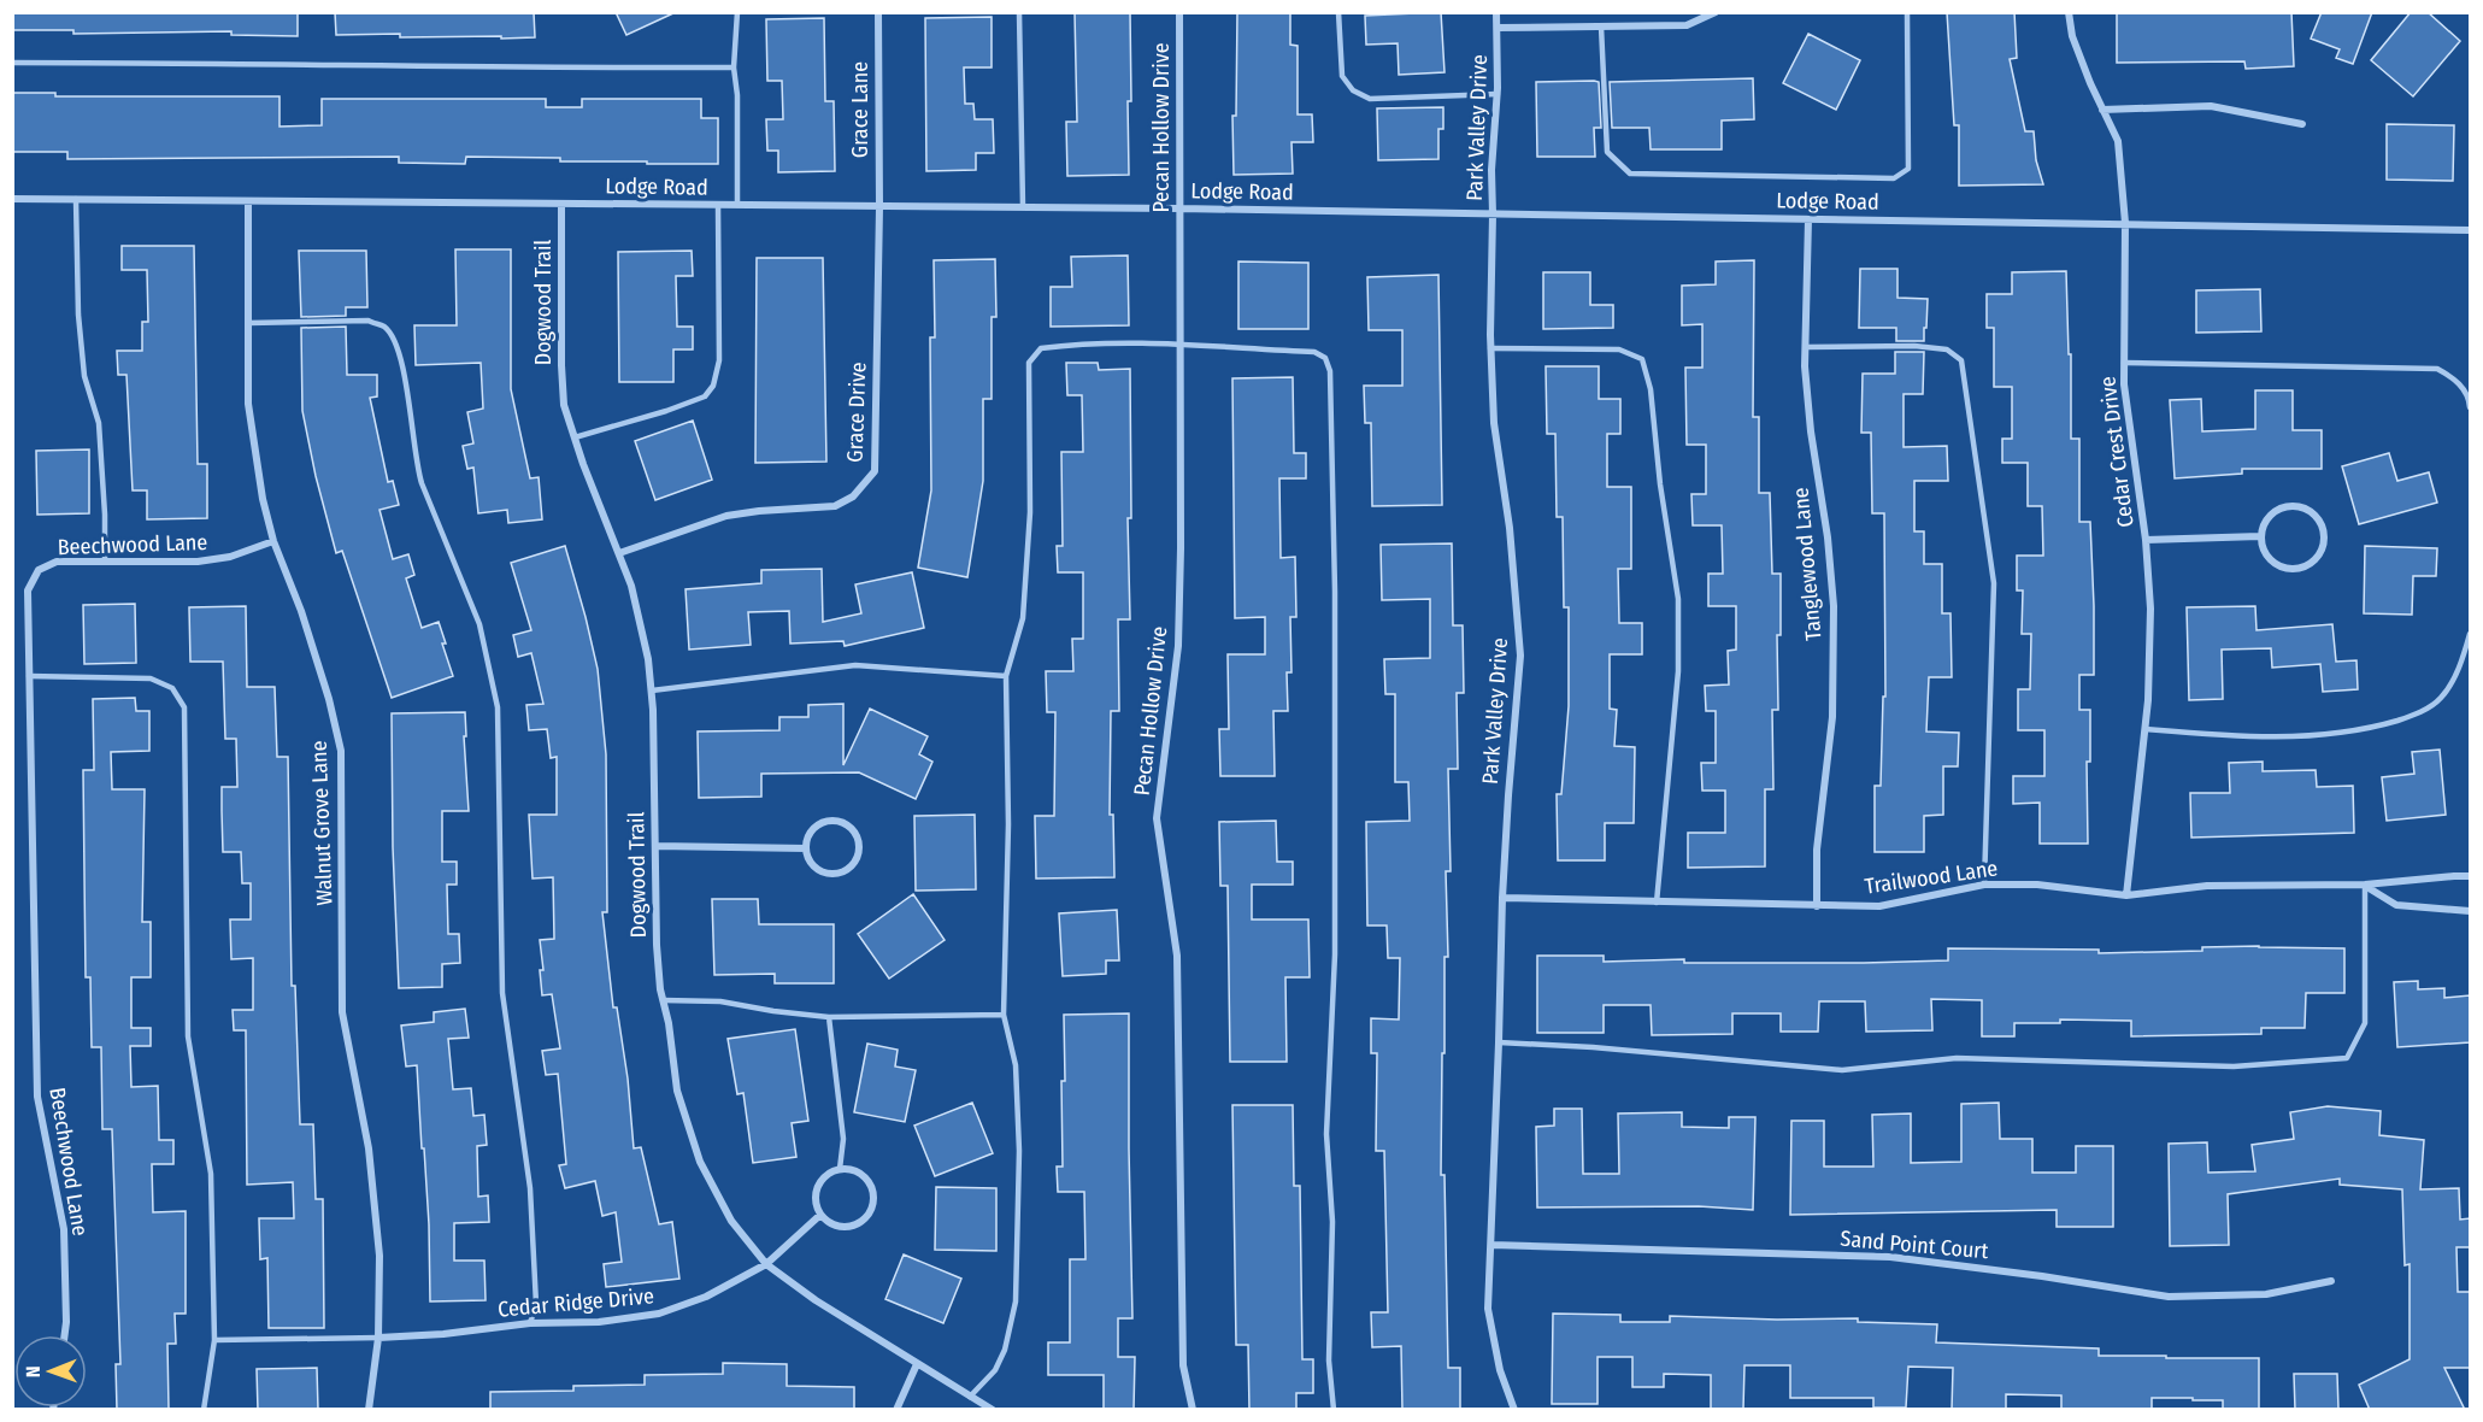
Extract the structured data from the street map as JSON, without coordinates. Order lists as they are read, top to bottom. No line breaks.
{"streets":{"street":["Grace Lane","Pecan Hollow Drive","Park Valley Drive","Lodge Road","Dogwood Trail","Grace Drive","Cedar Crest Drive","Beechwood Lane","Tanglewood Lane","Walnut Grove Lane","Trailwood Lane","Sand Point Court","Cedar Ridge Drive"]},"crossings":[["Grace Lane","Lodge Road"],["Grace Lane","Grace Drive"],["Pecan Hollow Drive","Lodge Road"],["Park Valley Drive","Lodge Road"],["Park Valley Drive","Trailwood Lane"],["Park Valley Drive","Sand Point Court"],["Lodge Road","Dogwood Trail"],["Lodge Road","Grace Drive"],["Lodge Road","Cedar Crest Drive"],["Lodge Road","Tanglewood Lane"],["Lodge Road","Walnut Grove Lane"],["Dogwood Trail","Grace Drive"],["Dogwood Trail","Cedar Ridge Drive"],["Cedar Crest Drive","Trailwood Lane"],["Beechwood Lane","Walnut Grove Lane"],["Tanglewood Lane","Trailwood Lane"],["Walnut Grove Lane","Cedar Ridge Drive"]],"north":"left"}
